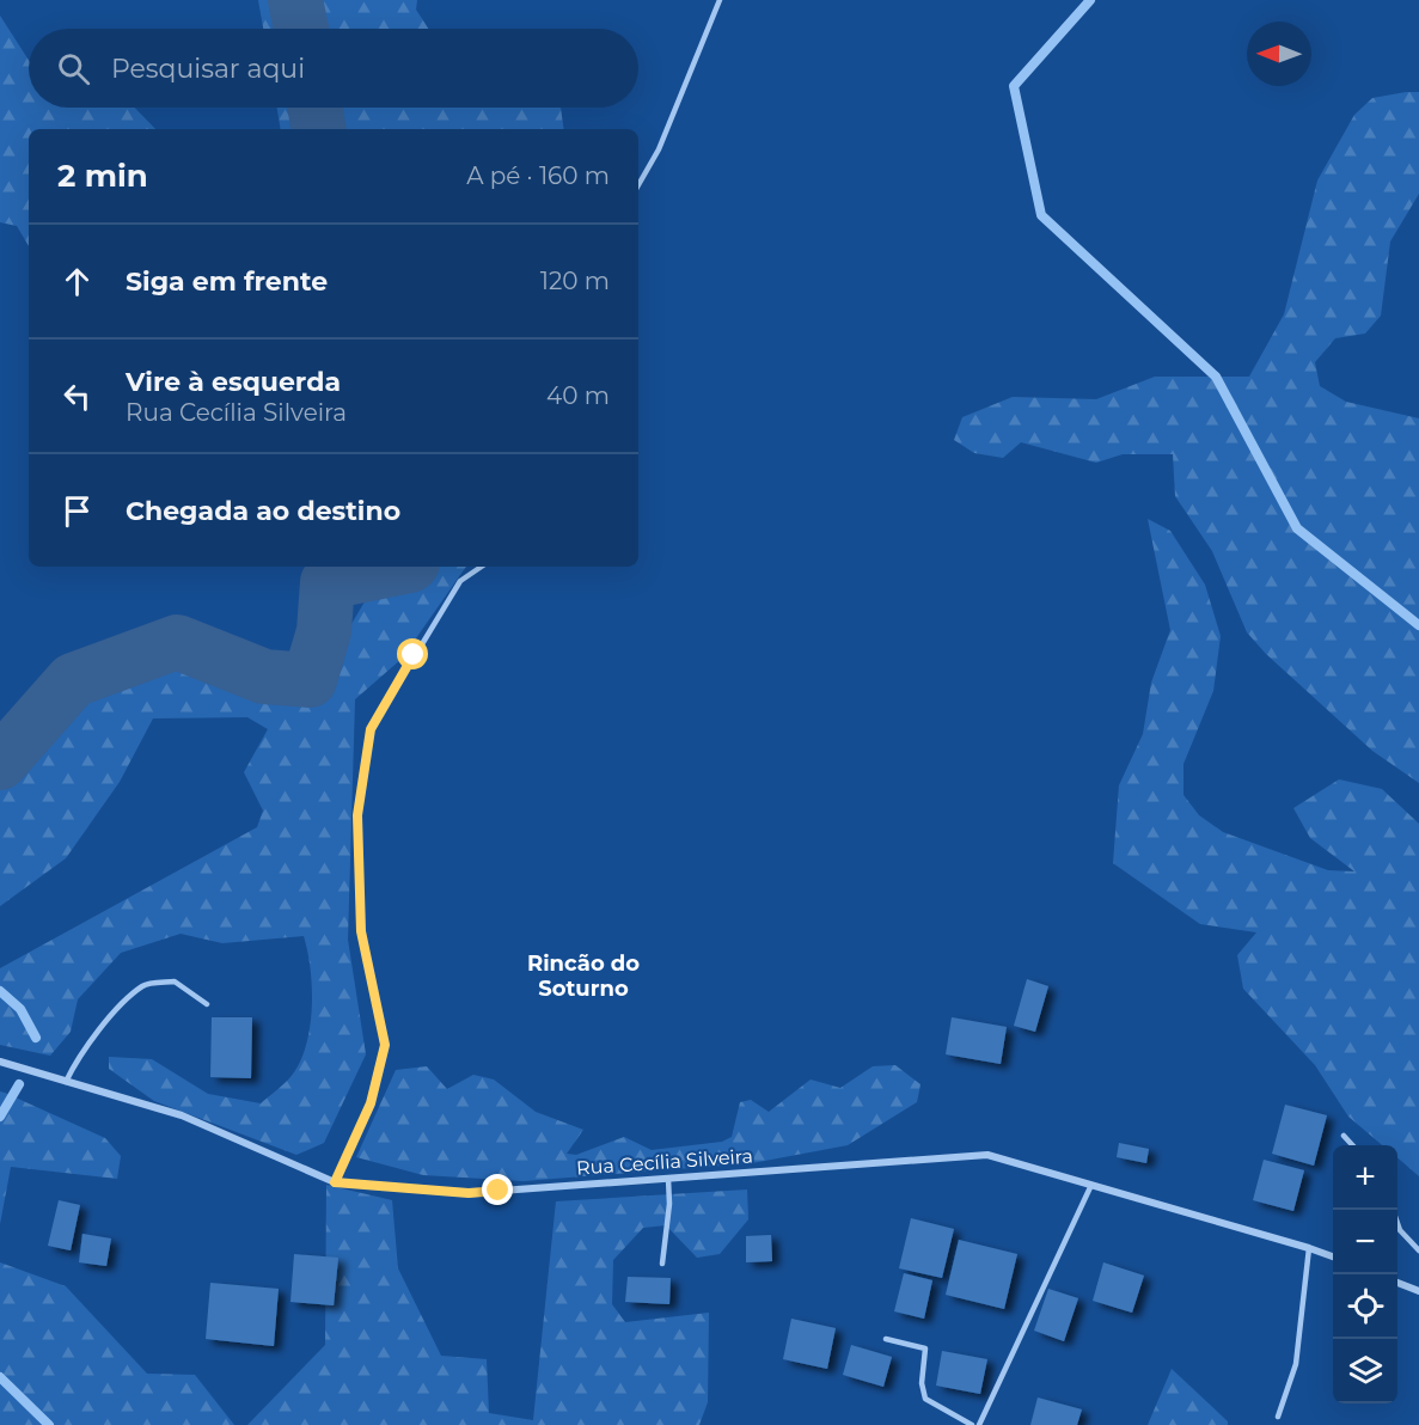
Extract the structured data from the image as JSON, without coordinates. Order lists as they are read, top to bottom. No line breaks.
{"streets":{"street":["Rua Cecília Silveira"]},"districts":["Rincão do Soturno"],"north":"left","page":{"search":"Pesquisar aqui","heading":["2 min","A pé · 160 m"],"list":[["Siga em frente","120 m"],["Vire à esquerda","Rua Cecília Silveira","40 m"],"Chegada ao destino"],"map_buttons":["+","−"]}}
